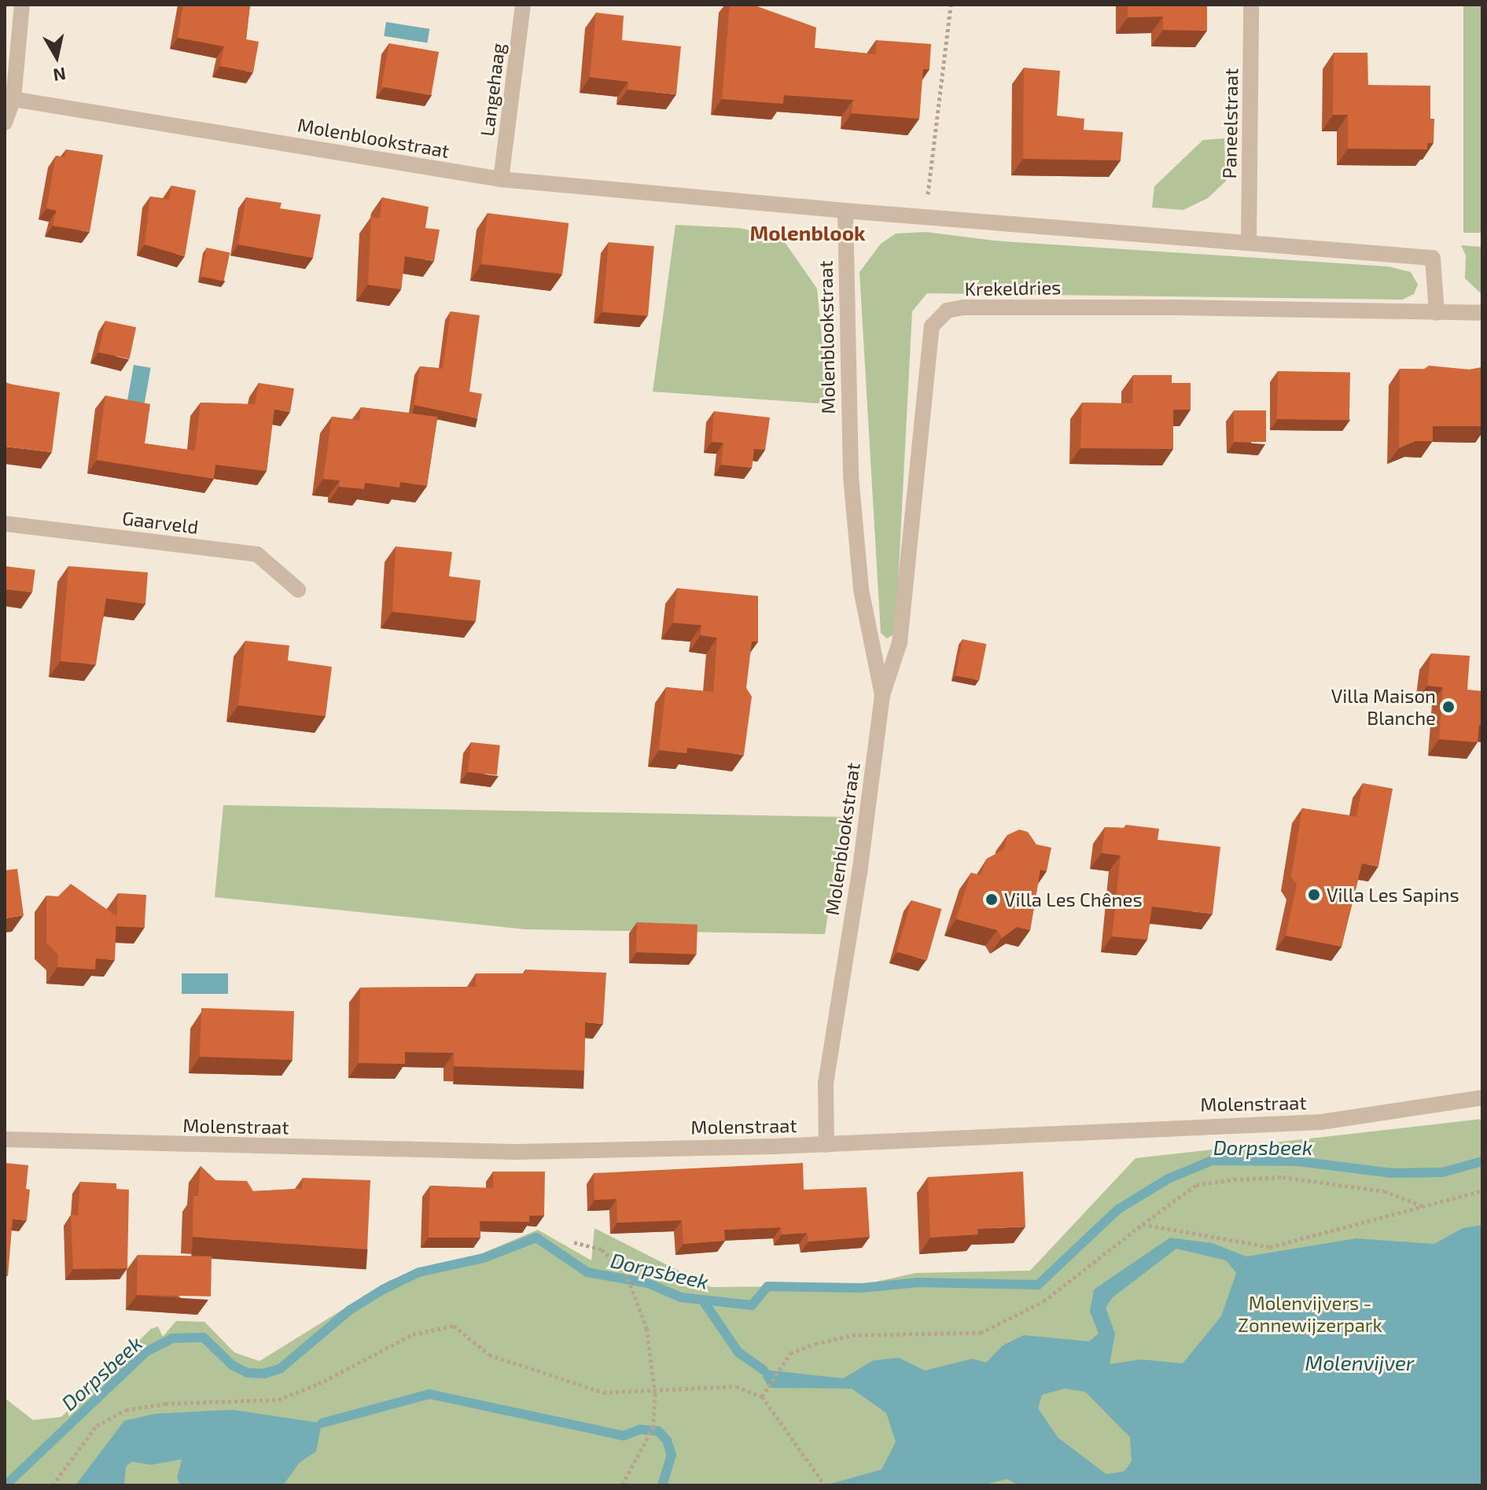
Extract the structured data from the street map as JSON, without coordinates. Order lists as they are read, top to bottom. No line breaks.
{"streets":{"street":["Langehaag","Paneelstraat","Molenblookstraat","Krekeldries","Gaarveld","Molenstraat"]},"crossings":[["Langehaag","Molenblookstraat"],["Molenblookstraat","Krekeldries"],["Molenblookstraat","Molenstraat"]],"districts":["Molenblook"],"water":["Dorpsbeek","Molenvijver"],"parks":["Molenvijvers - Zonnewijzerpark"],"places":["Villa Maison Blanche","Villa Les Sapins","Villa Les Chênes"],"north":"bottom"}
